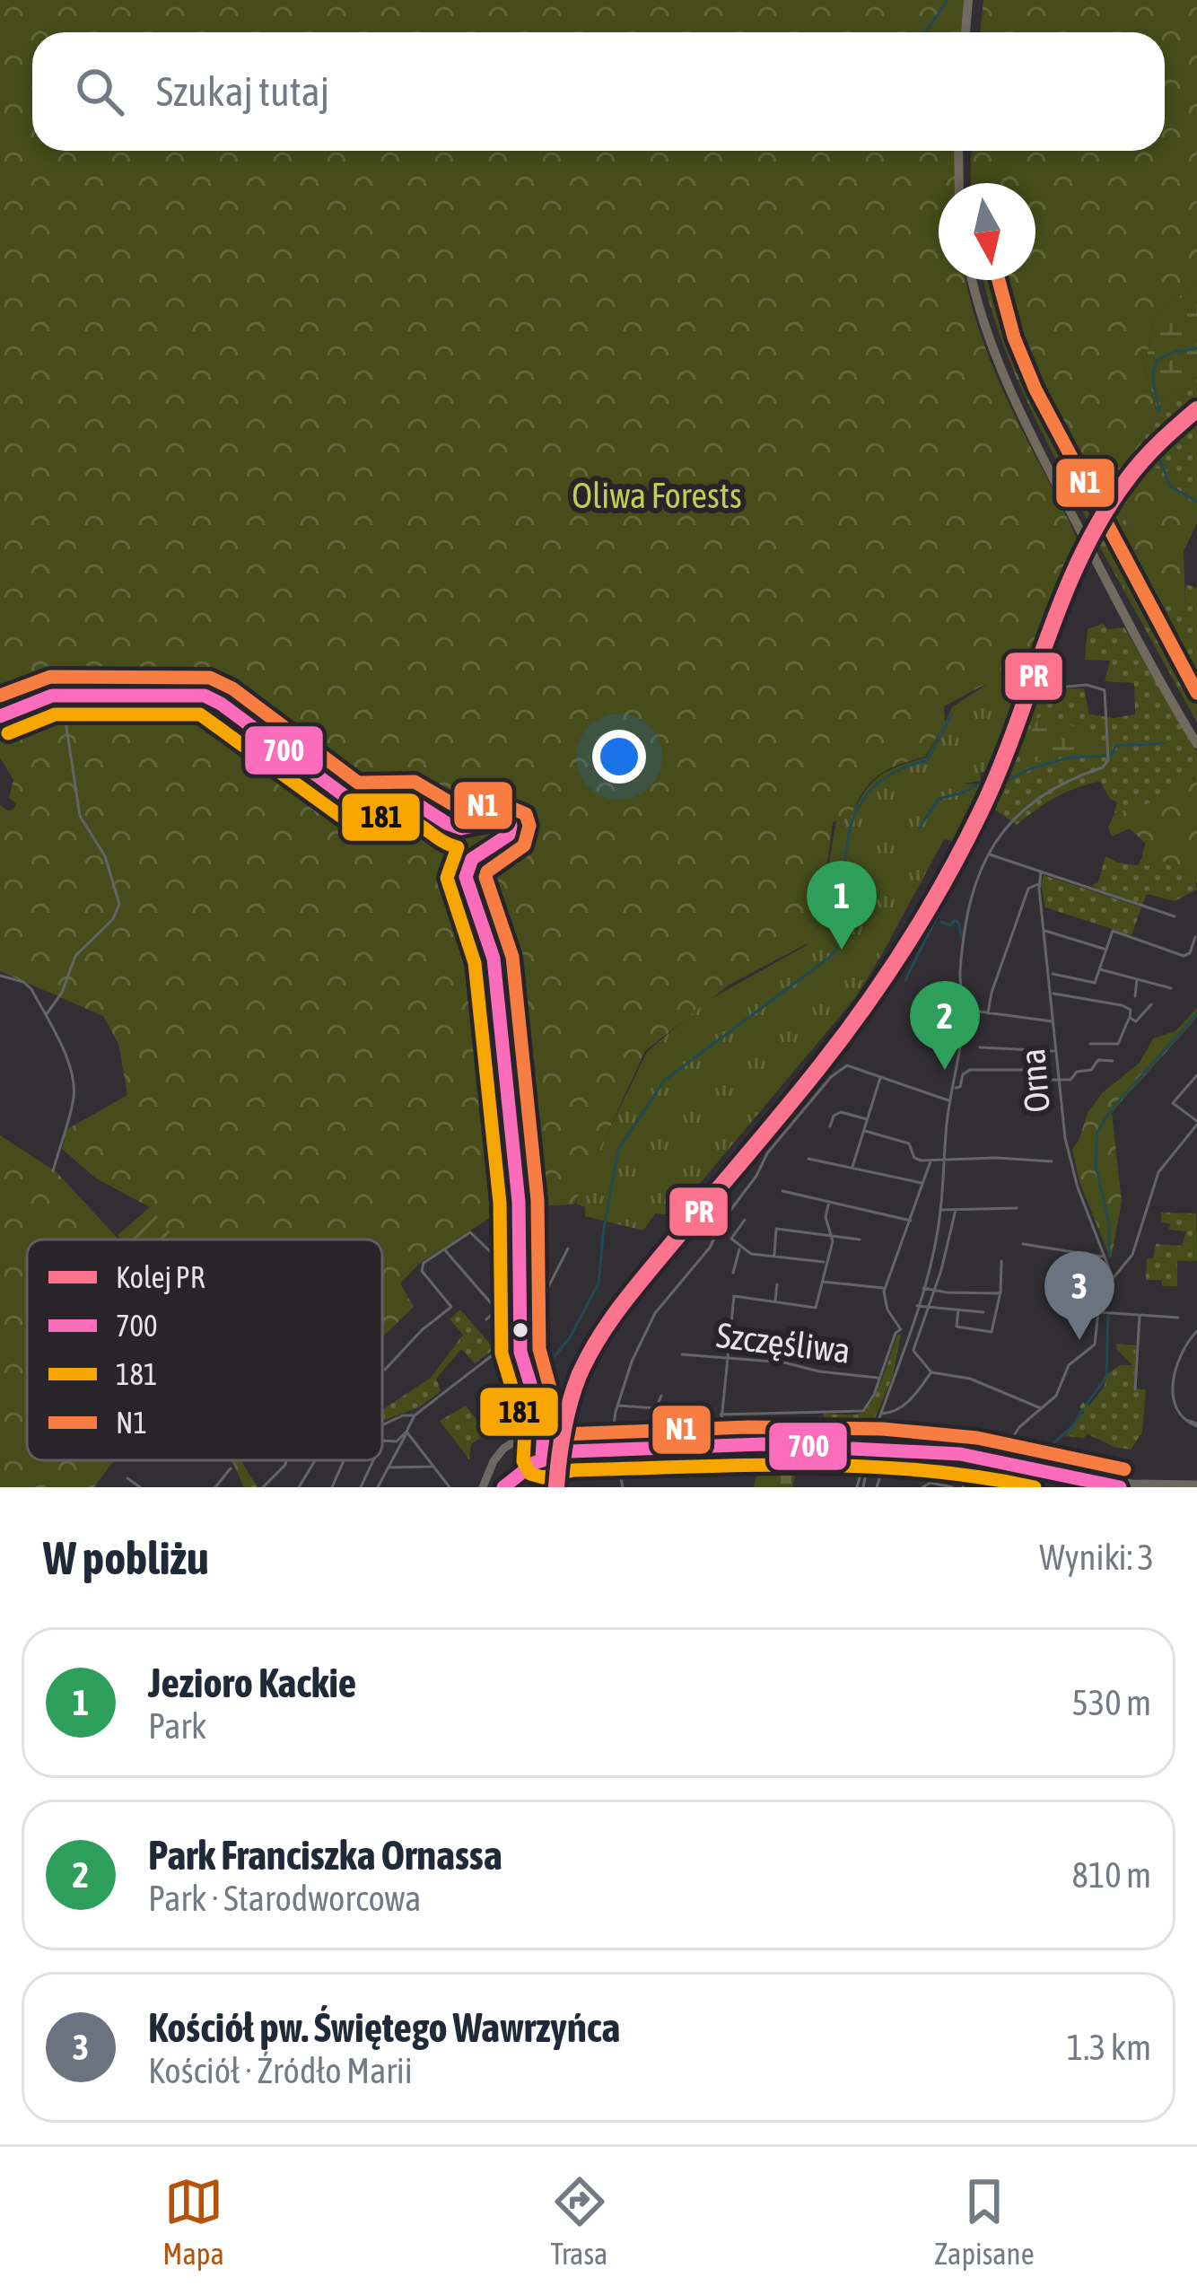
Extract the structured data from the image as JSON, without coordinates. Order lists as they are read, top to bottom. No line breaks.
{"streets":{"street":["Orna","Szczęśliwa"]},"parks":["Oliwa Forests"],"lines":["transit line N1","rail line PR","transit line 700","transit line 181"],"legend":["Kolej PR","700","181","N1"],"north":"bottom","page":{"search":"Szukaj tutaj","pins":["1","2","3"],"heading":["W pobliżu","Wyniki: 3"],"list":[{"mark":"1","name":"Jezioro Kackie","note":"Park","value":"530 m"},{"mark":"2","name":"Park Franciszka Ornassa","note":"Park · Starodworcowa","value":"810 m"},{"mark":"3","name":"Kościół pw. Świętego Wawrzyńca","note":"Kościół · Źródło Marii","value":"1.3 km"}],"nav":["Mapa","Trasa","Zapisane"]}}
